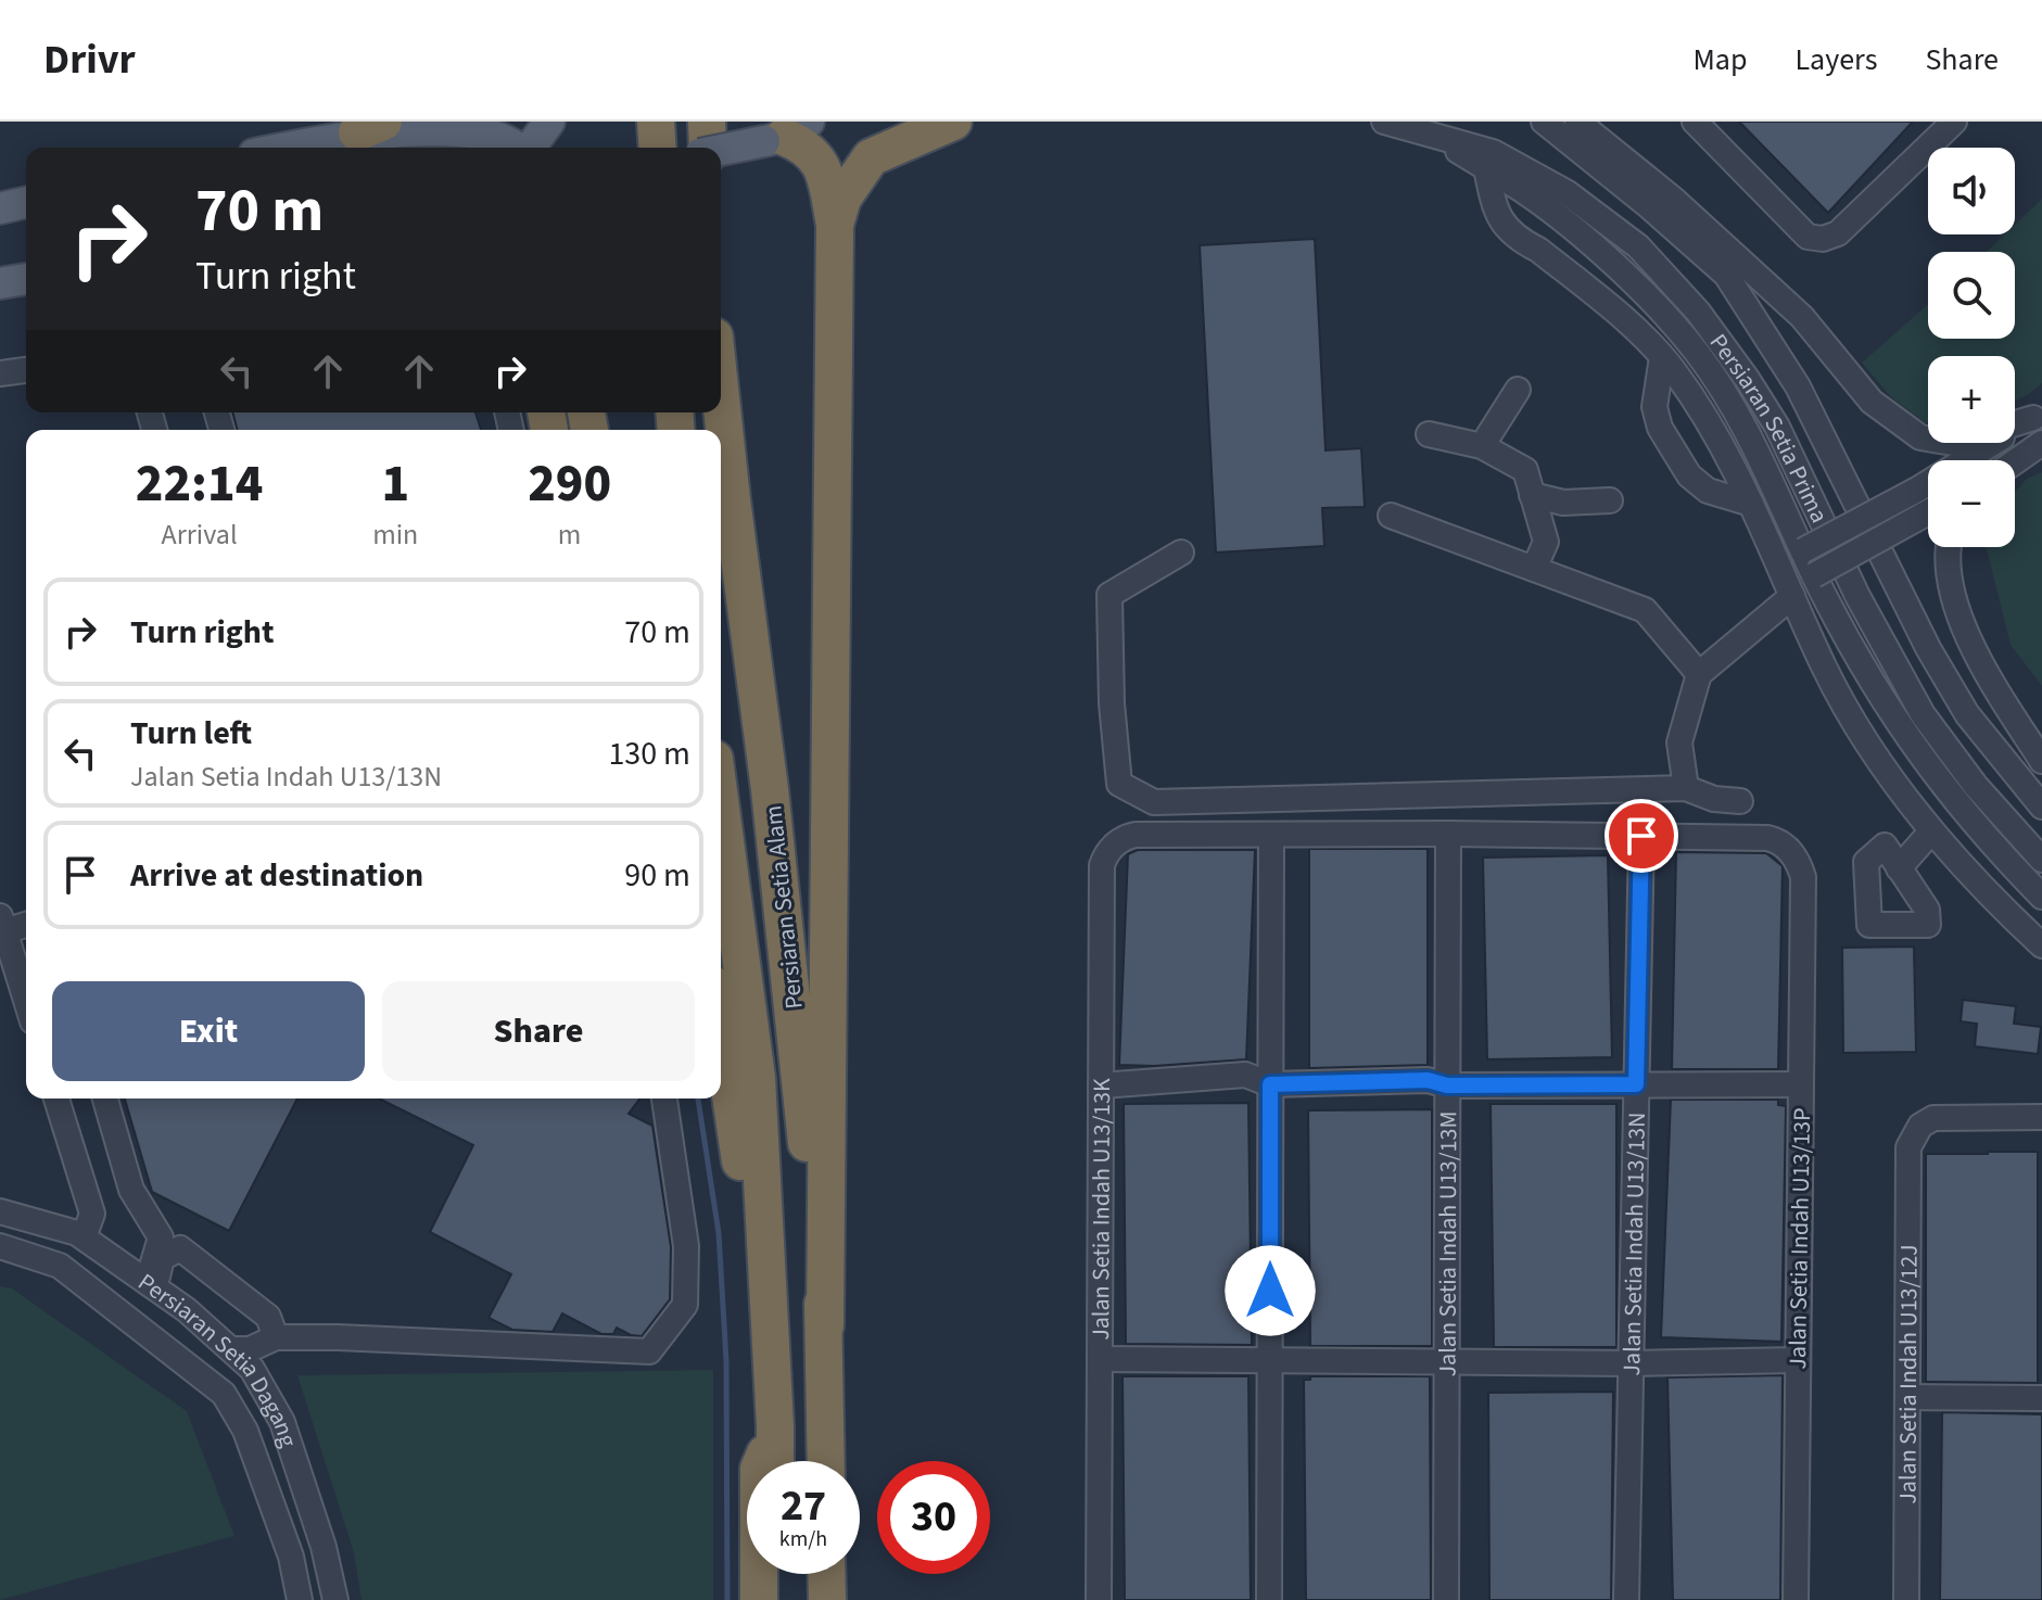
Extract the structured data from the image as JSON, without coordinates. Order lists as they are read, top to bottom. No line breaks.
{"streets":{"highway":["Persiaran Setia Alam"],"street":["Persiaran Setia Prima","Jalan Setia Indah U13/13K","Jalan Setia Indah U13/13P","Jalan Setia Indah U13/13M","Jalan Setia Indah U13/13N","Persiaran Setia Dagang","Jalan Setia Indah U13/12J"]},"crossings":[["Jalan Setia Indah U13/13P","Jalan Setia Indah U13/13N"]],"page":{"header":"Drivr","nav":["Map","Layers","Share"],"map_buttons":["+","−"],"turn":["70 m","Turn right"],"eta":["22:14","Arrival","1","min","290","m"],"list":[{"name":"Turn right","value":"70 m"},{"name":"Turn left","note":"Jalan Setia Indah U13/13N","value":"130 m"},{"name":"Arrive at destination","value":"90 m"}],"buttons":["Exit","Share"],"speed":"27 km/h","limit":"30"}}
